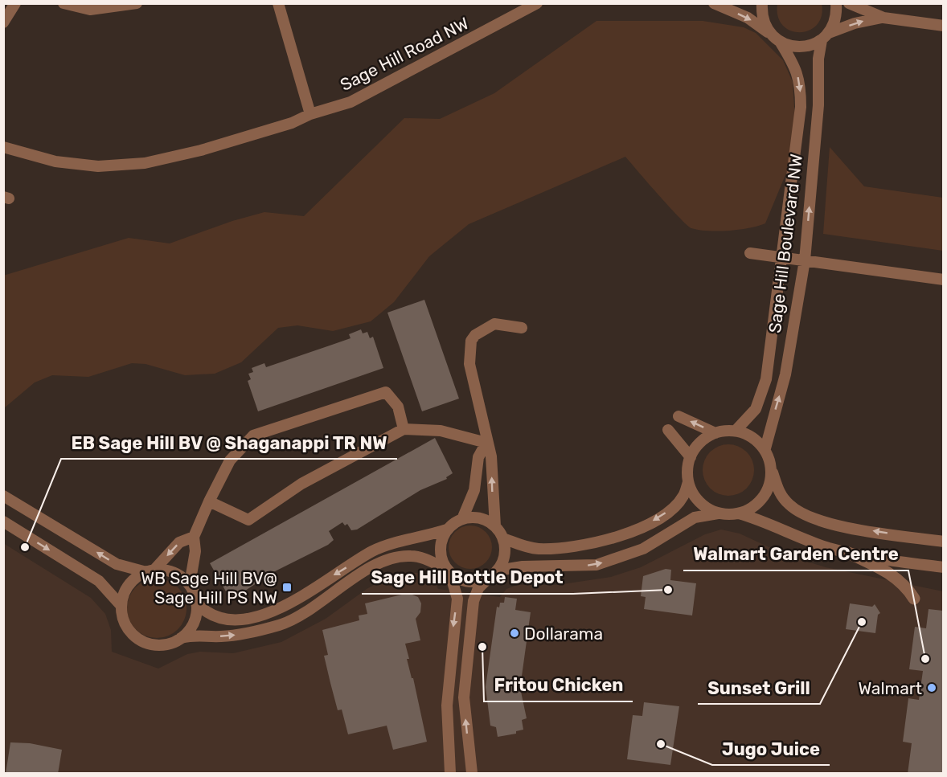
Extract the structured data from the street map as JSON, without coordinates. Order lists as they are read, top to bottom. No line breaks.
{"streets":{"street":["Sage Hill Road NW","Sage Hill Boulevard NW"]},"places":{"other":["EB Sage Hill BV @ Shaganappi TR NW","Sage Hill Bottle Depot","Sunset Grill","Dollarama","Fritou Chicken","Walmart Garden Centre","Walmart","Jugo Juice"],"transit":["WB Sage Hill BV@ Sage Hill PS NW"]}}
